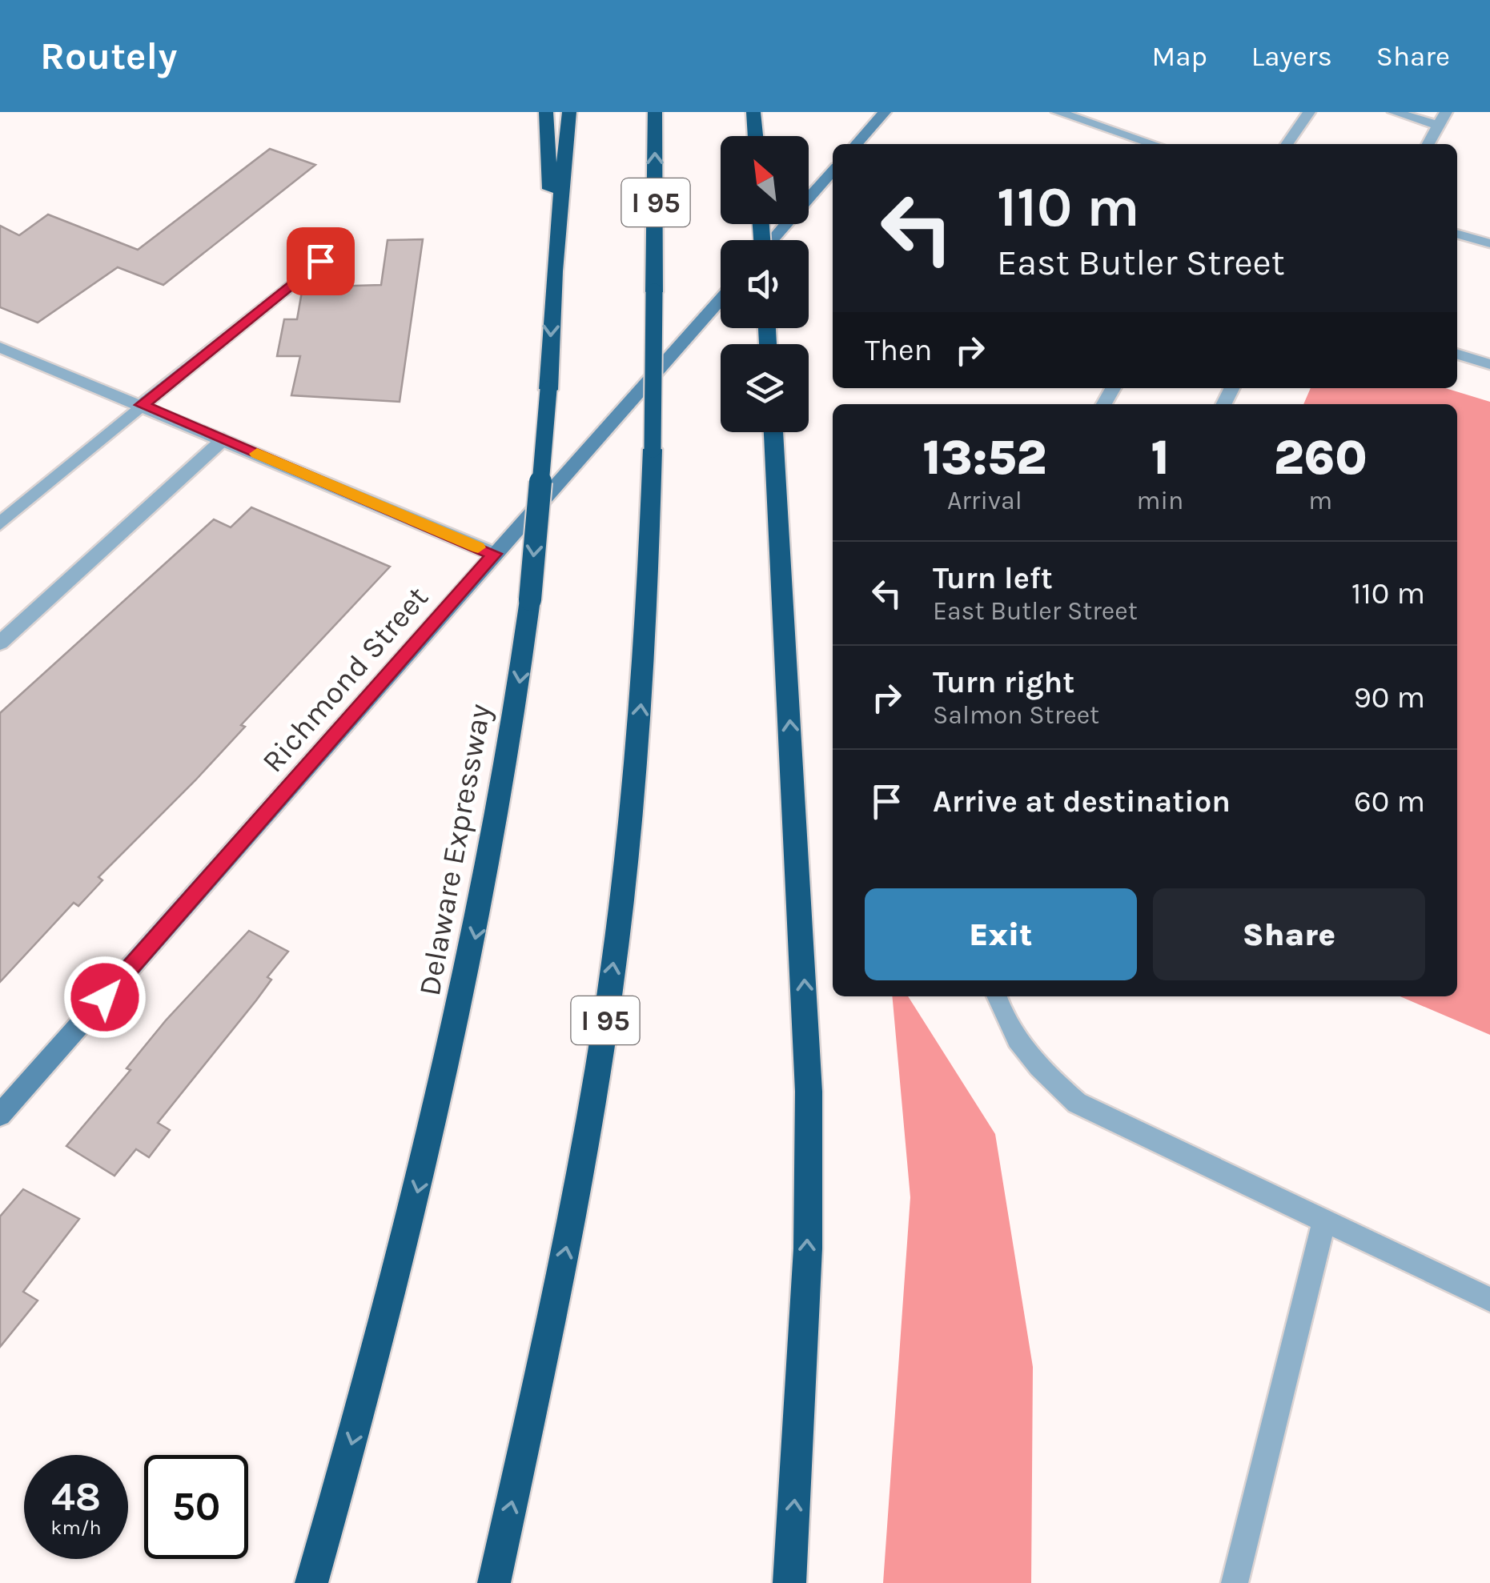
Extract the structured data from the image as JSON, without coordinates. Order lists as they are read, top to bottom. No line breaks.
{"streets":{"highway":["I 95","Delaware Expressway"],"main road":["Richmond Street"]},"north":"top left","page":{"header":"Routely","nav":["Map","Layers","Share"],"turn":["110 m","East Butler Street"],"then":"Then","eta":["13:52","Arrival","1","min","260","m"],"list":[{"name":"Turn left","note":"East Butler Street","value":"110 m"},{"name":"Turn right","note":"Salmon Street","value":"90 m"},{"name":"Arrive at destination","value":"60 m"}],"buttons":["Exit","Share"],"speed":"48 km/h","limit":"50"}}
